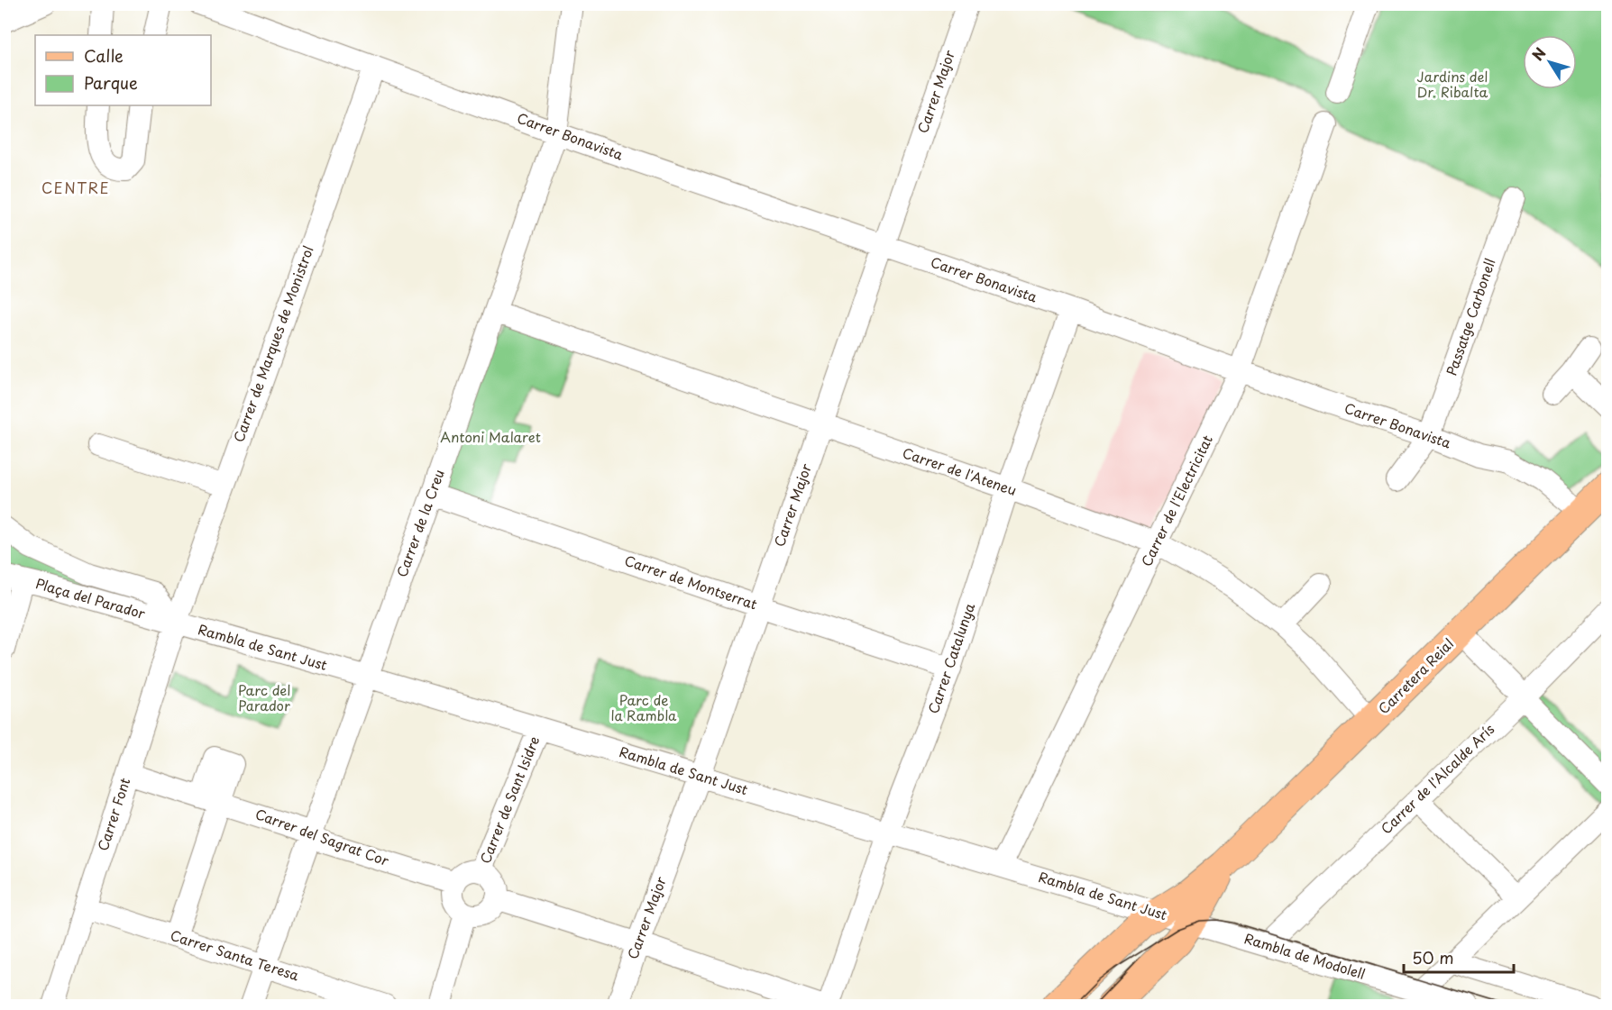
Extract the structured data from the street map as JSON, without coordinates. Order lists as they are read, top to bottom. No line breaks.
{"streets":{"main road":["Carretera Reial"],"street":["Carrer Major","Carrer Bonavista","Passatge Carbonell","Carrer de Marques de Monistrol","Carrer de l'Ateneu","Carrer de l'Electricitat","Carrer de la Creu","Carrer de Montserrat","Plaça del Parador","Rambla de Sant Just","Carrer Catalunya","Carrer de l'Alcalde Arís","Carrer de Sant Isidre","Carrer Font","Carrer del Sagrat Cor","Carrer Santa Teresa","Rambla de Modolell"]},"crossings":[["Carrer Major","Carrer Bonavista"],["Carrer Major","Carrer de l'Ateneu"],["Carrer Major","Carrer de Montserrat"],["Carrer Major","Rambla de Sant Just"],["Carrer Bonavista","Passatge Carbonell"],["Carrer Bonavista","Carrer de Marques de Monistrol"],["Carrer Bonavista","Carrer de l'Electricitat"],["Carrer Bonavista","Carrer de la Creu"],["Carrer Bonavista","Carrer Catalunya"],["Carrer Bonavista","Carretera Reial"],["Carrer de Marques de Monistrol","Plaça del Parador"],["Carrer de Marques de Monistrol","Rambla de Sant Just"],["Carrer de Marques de Monistrol","Carrer Font"],["Carrer de l'Ateneu","Carrer de l'Electricitat"],["Carrer de l'Ateneu","Carrer de la Creu"],["Carrer de l'Ateneu","Carrer Catalunya"],["Carrer de l'Ateneu","Carretera Reial"],["Carrer de l'Electricitat","Rambla de Sant Just"],["Carrer de la Creu","Carrer de Montserrat"],["Carrer de la Creu","Rambla de Sant Just"],["Carrer de la Creu","Carrer del Sagrat Cor"],["Carrer de la Creu","Carrer Santa Teresa"],["Carrer de Montserrat","Carrer Catalunya"],["Plaça del Parador","Rambla de Sant Just"],["Plaça del Parador","Carrer Font"],["Rambla de Sant Just","Carrer Catalunya"],["Rambla de Sant Just","Carretera Reial"],["Rambla de Sant Just","Carrer de Sant Isidre"],["Rambla de Sant Just","Carrer Font"],["Rambla de Sant Just","Rambla de Modolell"],["Carretera Reial","Rambla de Modolell"],["Carrer de l'Alcalde Arís","Rambla de Modolell"],["Carrer de Sant Isidre","Carrer del Sagrat Cor"],["Carrer Font","Carrer del Sagrat Cor"],["Carrer Font","Carrer Santa Teresa"]],"districts":["CENTRE"],"parks":["Jardins del Dr. Ribalta","Antoni Malaret","Parc del Parador","Parc de la Rambla"],"legend":["Calle","Parque"],"scale_bar":"50 m","north":"top left"}
